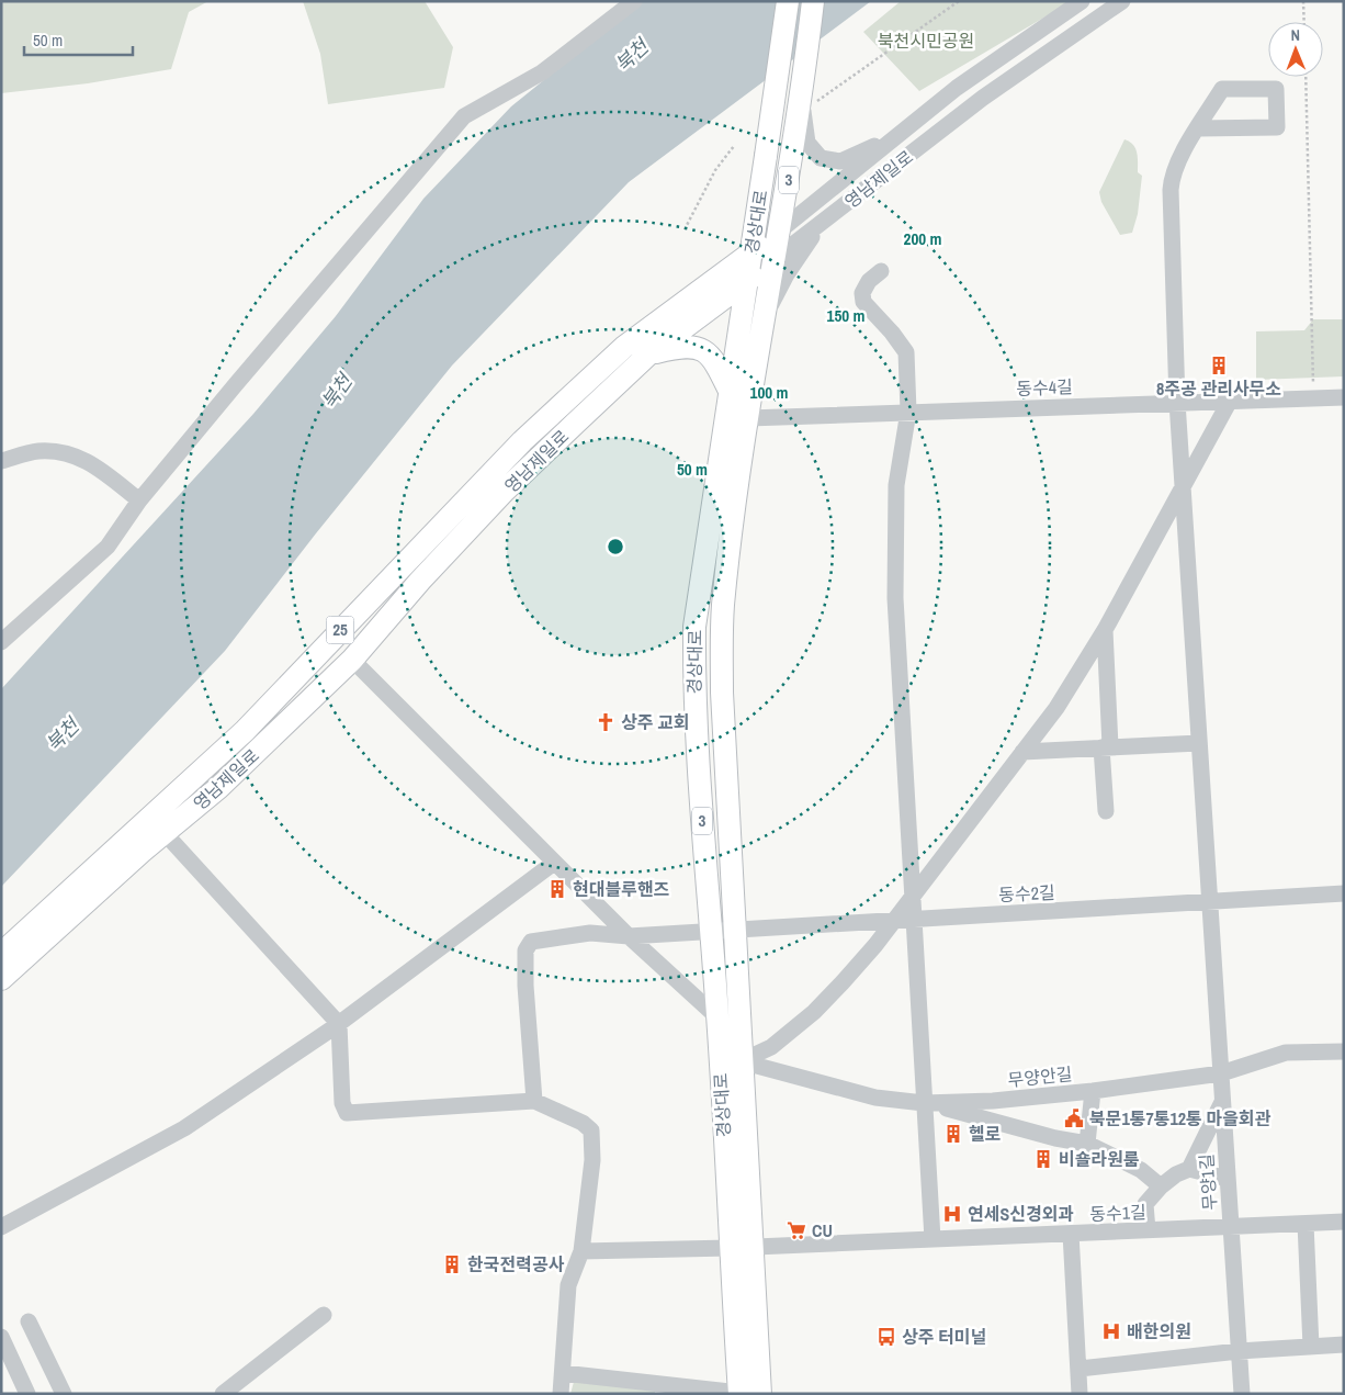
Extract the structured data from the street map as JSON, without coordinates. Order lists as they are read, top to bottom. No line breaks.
{"streets":{"main road":["영남제일로","3","경상대로","25"],"street":["동수4길","동수2길","무양안길","무양1길","동수1길"]},"crossings":[["영남제일로","경상대로"],["경상대로","동수4길"],["경상대로","동수2길"],["경상대로","무양안길"],["경상대로","동수1길"],["동수4길","무양1길"],["동수2길","무양1길"],["무양안길","무양1길"],["무양1길","동수1길"]],"water":["북천"],"parks":["북천시민공원"],"places":{"building":["8주공 관리사무소","현대블루핸즈","헬로","비숄라원룸","한국전력공사"],"church":["상주 교회"],"public building":["북문1통7통12통 마을회관"],"hospital":["연세S신경외과","배한의원"],"supermarket":["CU"],"bus stop":["상주 터미널"]},"scale_bar":"50 m","north":"top","rings":["200 m","150 m","100 m","50 m"]}
